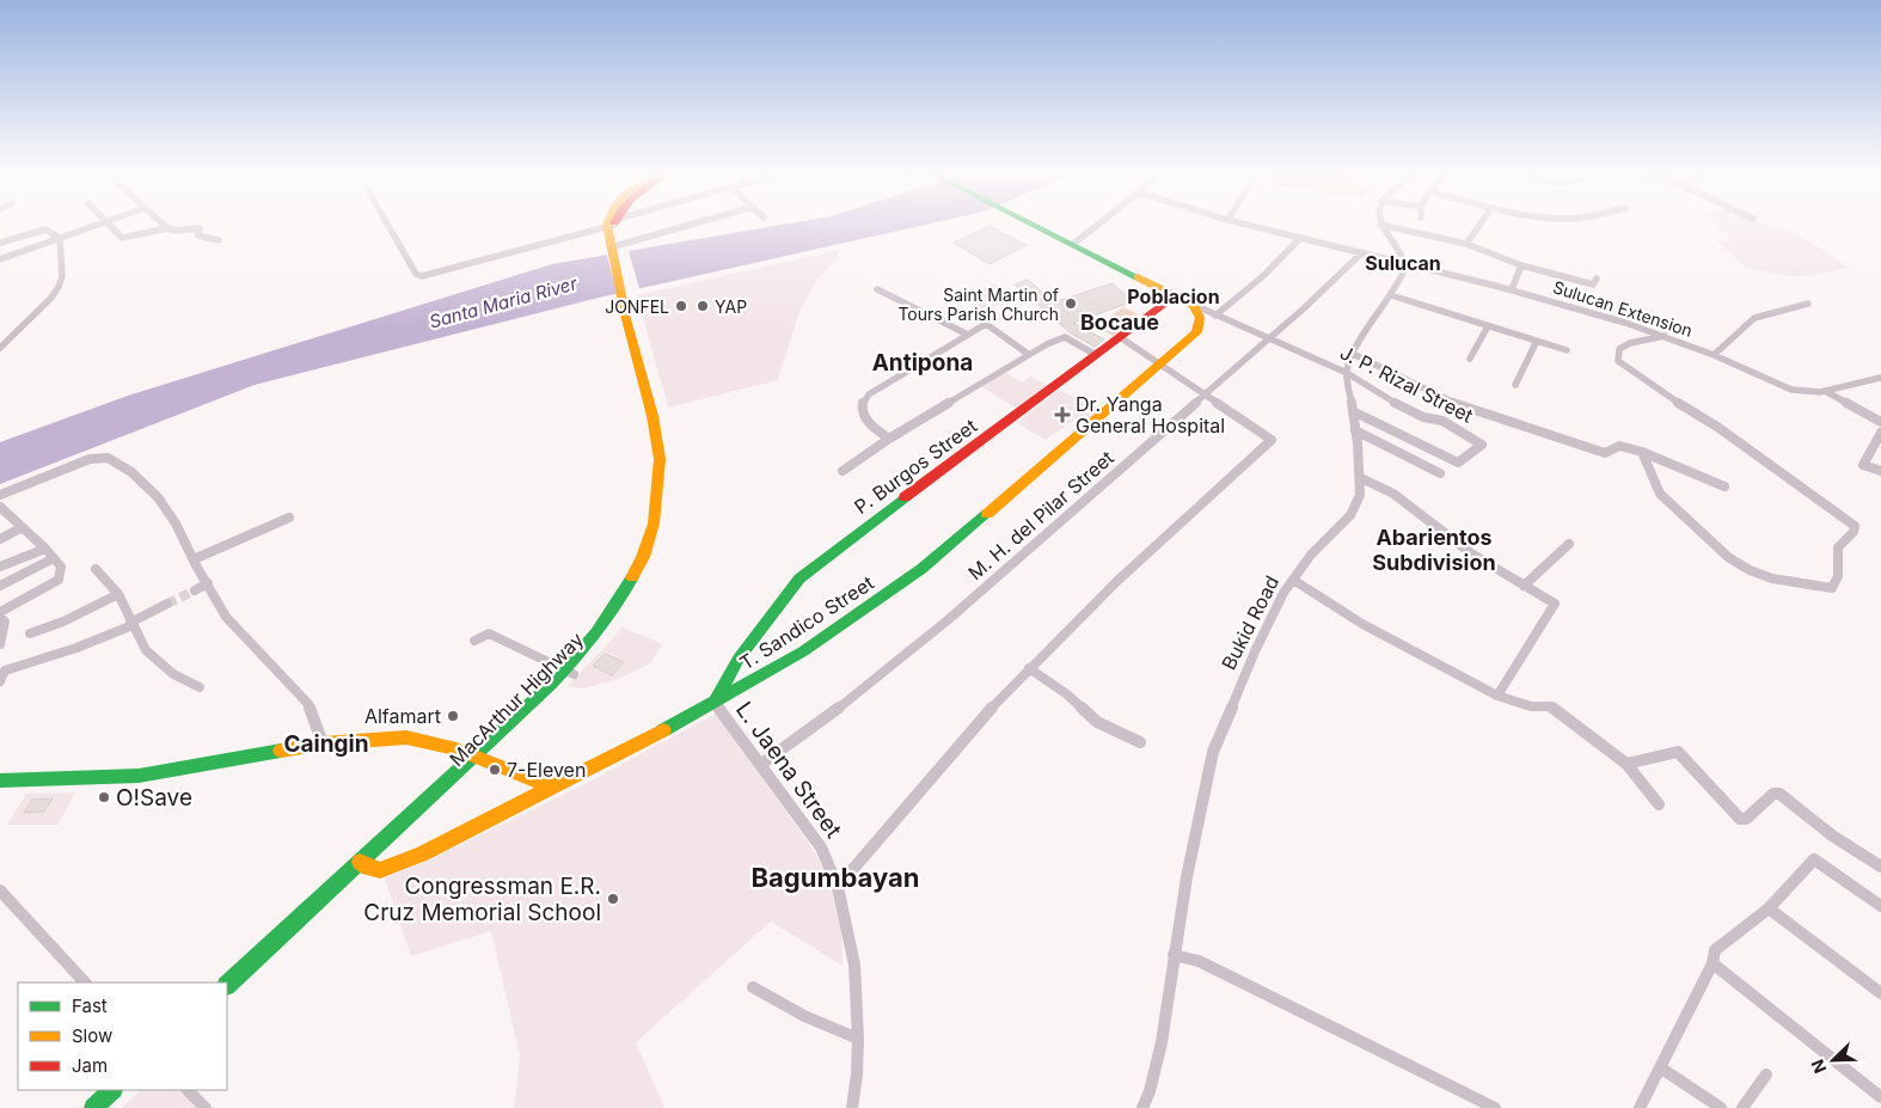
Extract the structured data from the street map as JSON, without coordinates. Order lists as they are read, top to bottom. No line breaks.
{"streets":{"main road":["P. Burgos Street","T. Sandico Street","MacArthur Highway"],"street":["Sulucan Extension","J. P. Rizal Street","M. H. del Pilar Street","Bukid Road","L. Jaena Street"]},"crossings":[["Sulucan Extension","M. H. del Pilar Street"],["Sulucan Extension","Bukid Road"],["J. P. Rizal Street","M. H. del Pilar Street"],["J. P. Rizal Street","T. Sandico Street"],["J. P. Rizal Street","Bukid Road"],["P. Burgos Street","T. Sandico Street"],["P. Burgos Street","L. Jaena Street"],["M. H. del Pilar Street","L. Jaena Street"],["T. Sandico Street","MacArthur Highway"],["T. Sandico Street","L. Jaena Street"]],"districts":["Sulucan","Poblacion","Bocaue","Antipona","Abarientos Subdivision","Caingin","Bagumbayan"],"water":["Santa Maria River"],"places":{"other":["Saint Martin of Tours Parish Church","JONFEL","YAP","Alfamart","7-Eleven","O!Save","Congressman E.R. Cruz Memorial School"],"health":["Dr. Yanga General Hospital"]},"legend":["Fast","Slow","Jam"],"north":"bottom left"}
